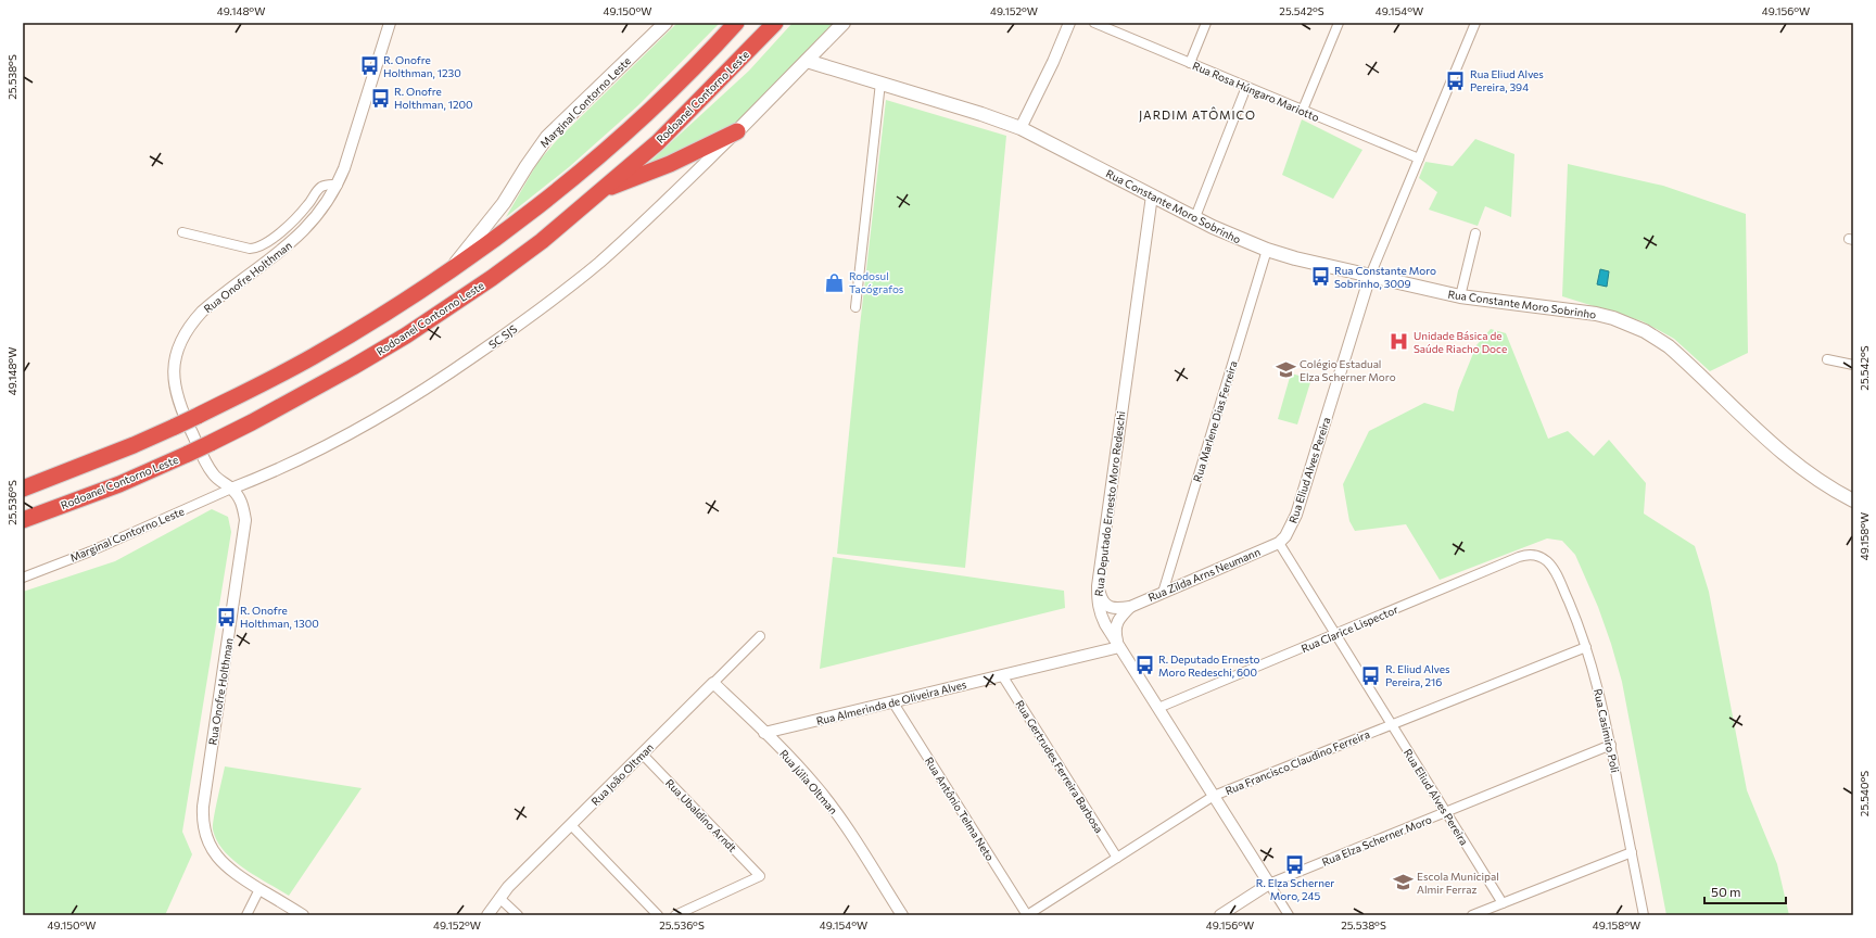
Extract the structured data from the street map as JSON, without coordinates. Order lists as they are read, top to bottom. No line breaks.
{"streets":{"highway":["Rodoanel Contorno Leste"],"main road":["Marginal Contorno Leste","Rua Constante Moro Sobrinho"],"street":["Rua Rosa Húngaro Mariotto","Rua Onofre Holthman","SC SJS","Rua Marlene Dias Ferreira","Rua Eliud Alves Pereira","Rua Deputado Ernesto Moro Redeschi","Rua Zilda Arns Neumann","Rua Clarice Lispector","Rua Almerinda de Oliveira Alves","Rua Casimiro Poli","Rua Francisco Claudino Ferreira","Rua Gertrudes Ferreira Barbosa","Rua João Oltman","Rua Júlia Oltman","Rua Antônio Telma Neto","Rua Ubaldino Arndt","Rua Elza Scherner Moro"]},"crossings":[["Rua Rosa Húngaro Mariotto","Rua Eliud Alves Pereira"],["Marginal Contorno Leste","Rua Onofre Holthman"],["Marginal Contorno Leste","SC SJS"],["Rua Constante Moro Sobrinho","Rua Marlene Dias Ferreira"],["Rua Constante Moro Sobrinho","Rua Eliud Alves Pereira"],["Rua Constante Moro Sobrinho","Rua Deputado Ernesto Moro Redeschi"],["Rua Onofre Holthman","SC SJS"],["Rua Marlene Dias Ferreira","Rua Zilda Arns Neumann"],["Rua Eliud Alves Pereira","Rua Zilda Arns Neumann"],["Rua Eliud Alves Pereira","Rua Clarice Lispector"],["Rua Eliud Alves Pereira","Rua Francisco Claudino Ferreira"],["Rua Eliud Alves Pereira","Rua Elza Scherner Moro"],["Rua Deputado Ernesto Moro Redeschi","Rua Zilda Arns Neumann"],["Rua Deputado Ernesto Moro Redeschi","Rua Clarice Lispector"],["Rua Deputado Ernesto Moro Redeschi","Rua Almerinda de Oliveira Alves"],["Rua Deputado Ernesto Moro Redeschi","Rua Francisco Claudino Ferreira"],["Rua Deputado Ernesto Moro Redeschi","Rua Elza Scherner Moro"],["Rua Zilda Arns Neumann","Rua Almerinda de Oliveira Alves"],["Rua Clarice Lispector","Rua Casimiro Poli"],["Rua Almerinda de Oliveira Alves","Rua Gertrudes Ferreira Barbosa"],["Rua Almerinda de Oliveira Alves","Rua Júlia Oltman"],["Rua Almerinda de Oliveira Alves","Rua Antônio Telma Neto"],["Rua Casimiro Poli","Rua Francisco Claudino Ferreira"],["Rua Casimiro Poli","Rua Elza Scherner Moro"],["Rua Francisco Claudino Ferreira","Rua Gertrudes Ferreira Barbosa"],["Rua Francisco Claudino Ferreira","Rua Antônio Telma Neto"],["Rua João Oltman","Rua Júlia Oltman"],["Rua João Oltman","Rua Ubaldino Arndt"]],"districts":["JARDIM ATÔMICO"],"places":{"bus stop":["R. Onofre Holthman, 1230","Rua Eliud Alves Pereira, 394","R. Onofre Holthman, 1200","Rua Constante Moro Sobrinho, 3009","R. Onofre Holthman, 1300","R. Deputado Ernesto Moro Redeschi, 600","R. Eliud Alves Pereira, 216","R. Elza Scherner Moro, 245"],"shop":["Rodosul Tacógrafos"],"hospital":["Unidade Básica de Saúde Riacho Doce"],"school or university":["Colégio Estadual Elza Scherner Moro","Escola Municipal Almir Ferraz"]},"scale_bar":"50 m","coordinates":["49.148°W","49.150°W","49.152°W","25.542°S","49.154°W","49.156°W","25.538°S","25.536°S","49.158°W","25.540°S"]}
